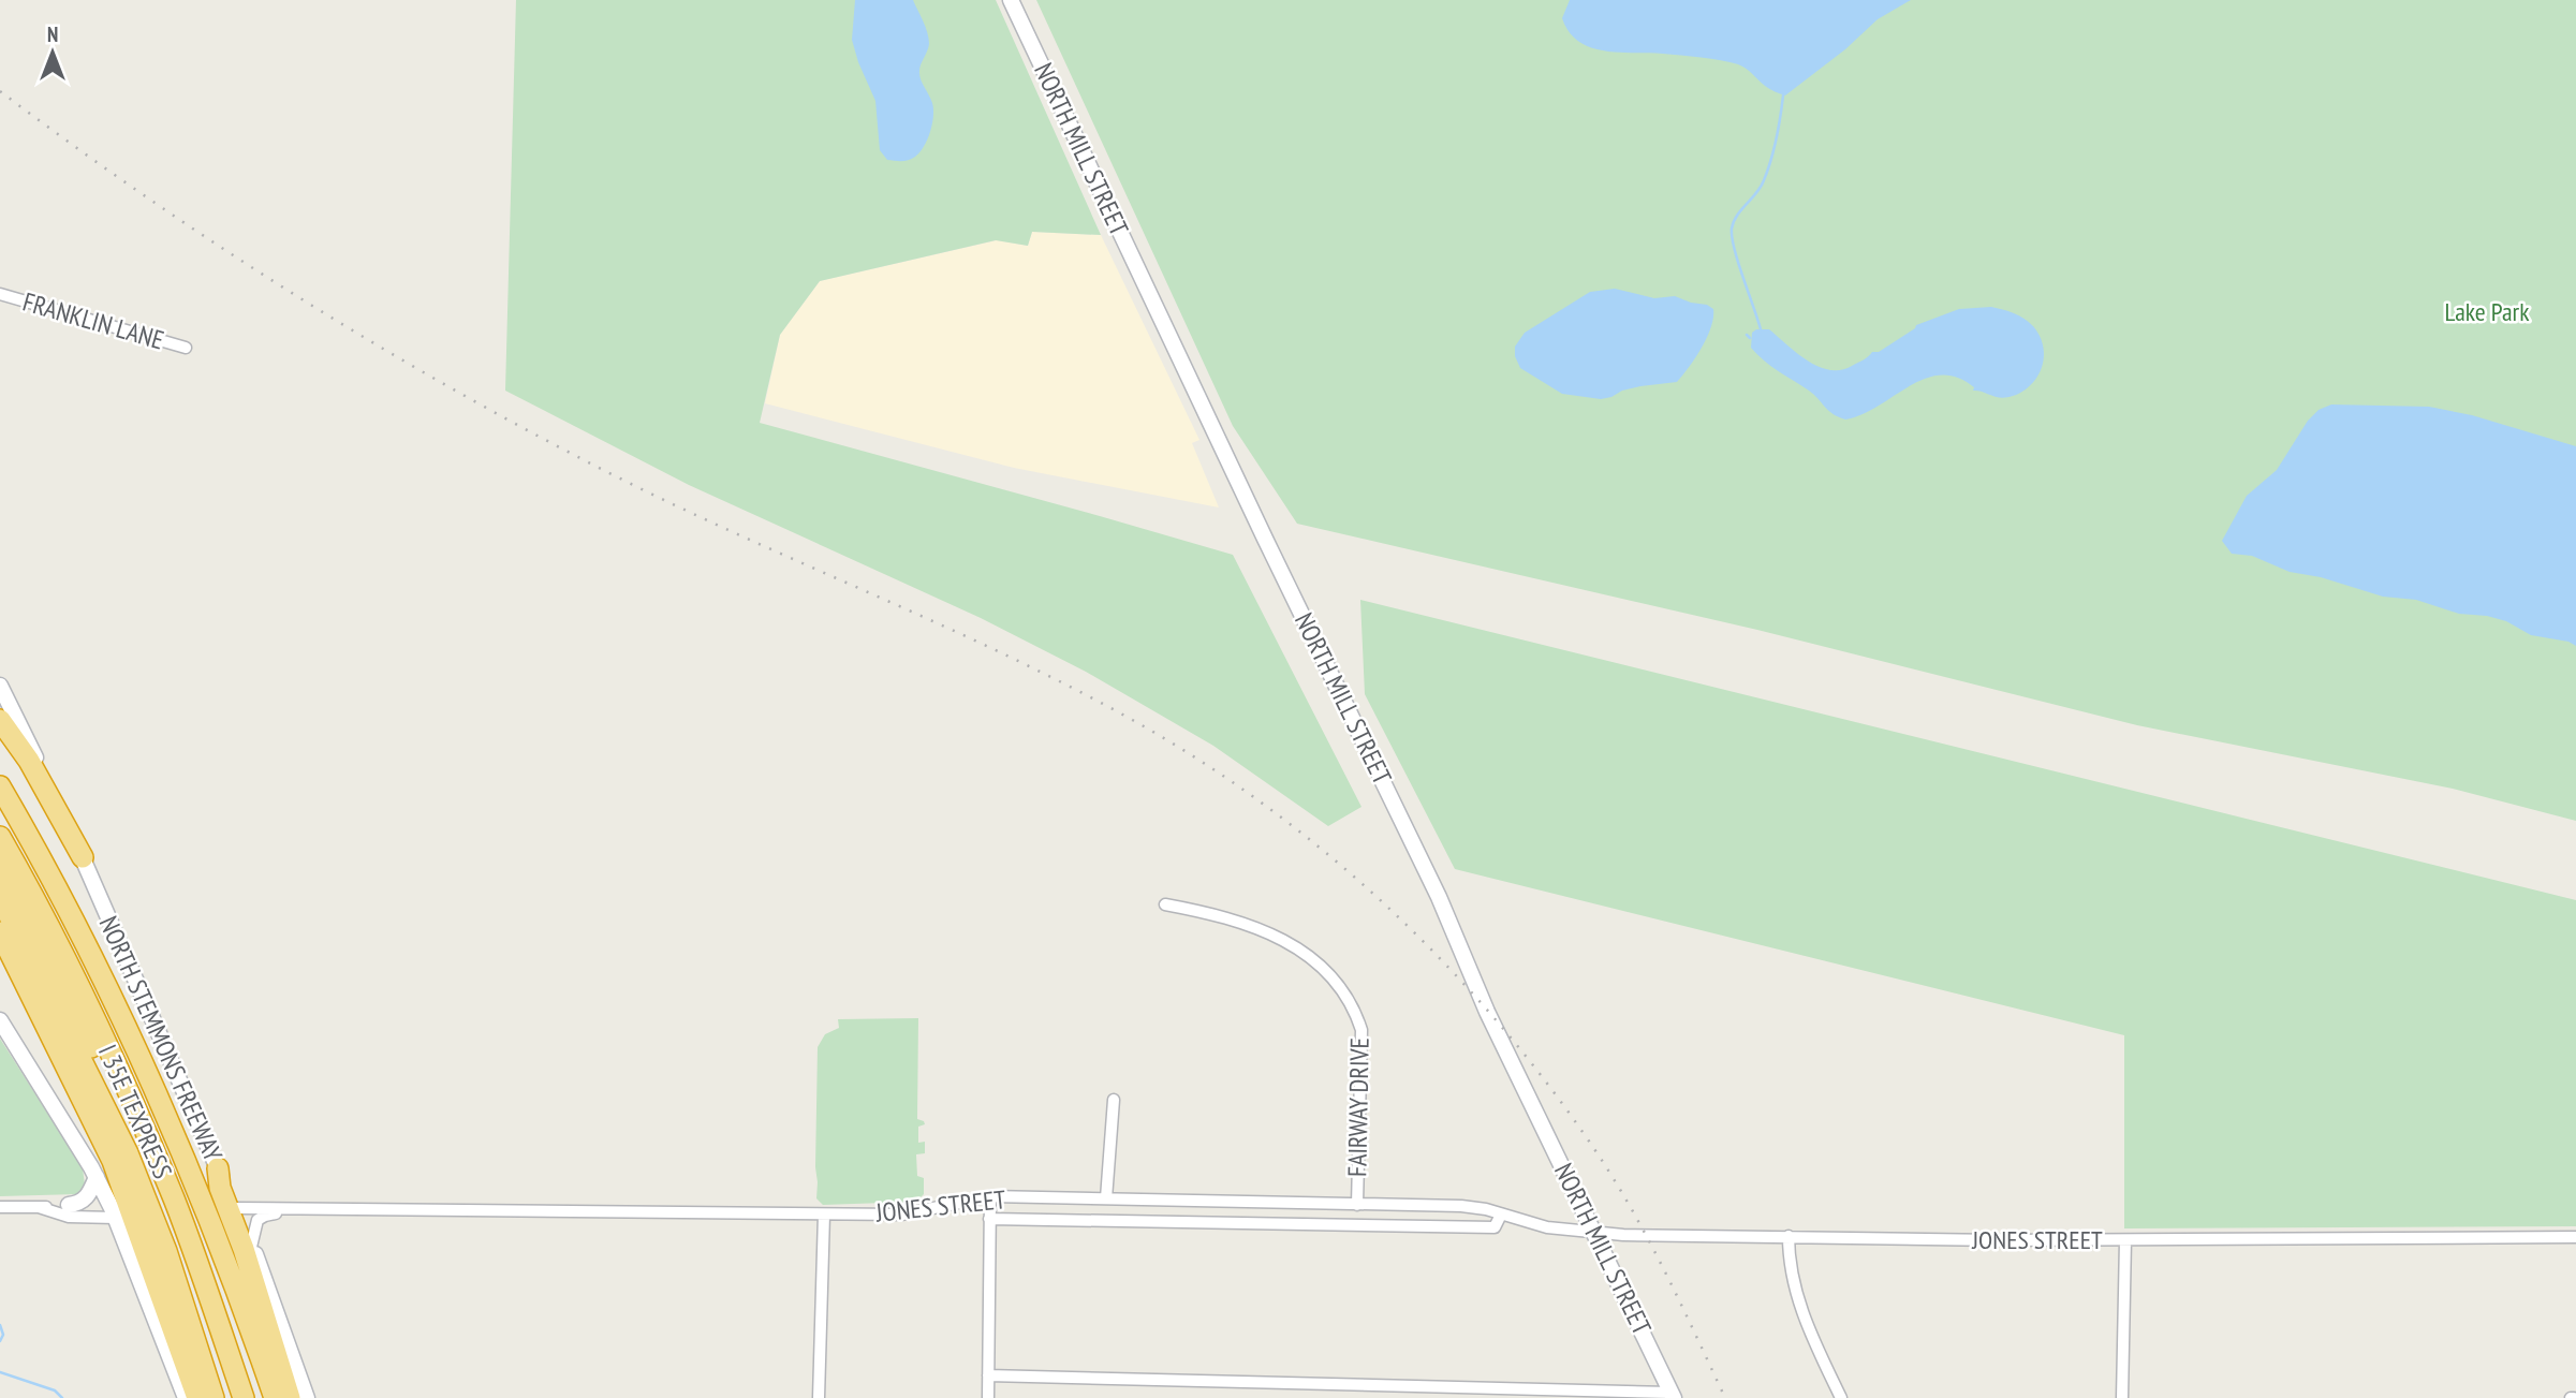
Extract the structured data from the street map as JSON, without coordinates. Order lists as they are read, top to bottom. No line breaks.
{"streets":{"highway":["NORTH STEMMONS FREEWAY","I 35E TEXPRESS"],"main road":["NORTH MILL STREET"],"street":["FRANKLIN LANE","FAIRWAY DRIVE","JONES STREET"]},"crossings":[["NORTH MILL STREET","JONES STREET"],["NORTH STEMMONS FREEWAY","JONES STREET"],["FAIRWAY DRIVE","JONES STREET"]],"parks":["Lake Park"],"north":"top"}
